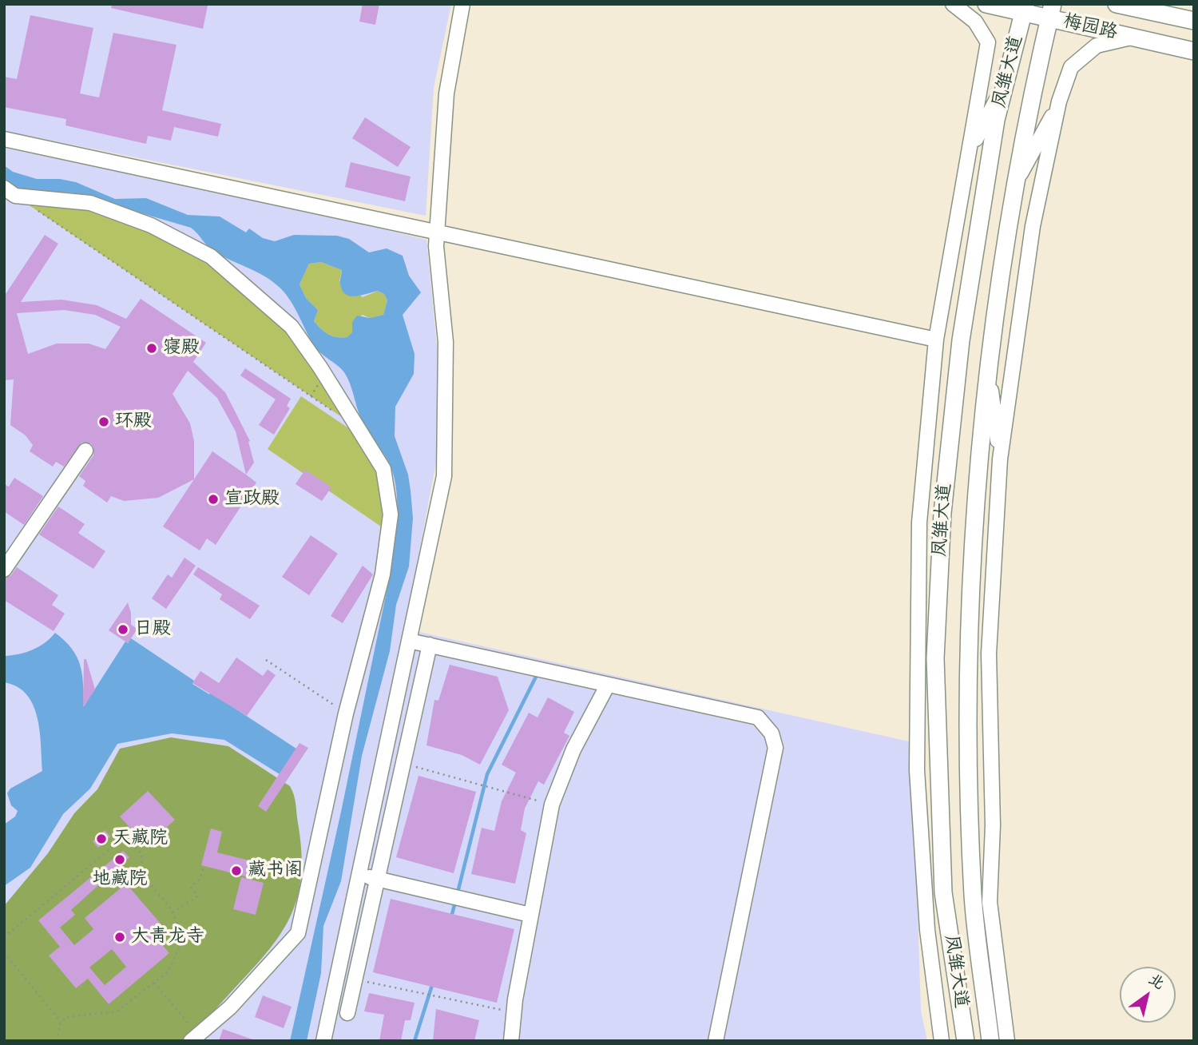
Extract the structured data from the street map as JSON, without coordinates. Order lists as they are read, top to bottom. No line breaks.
{"streets":{"main road":["梅园路","凤雏大道"]},"crossings":[["梅园路","凤雏大道"]],"places":["寝殿","环殿","宣政殿","日殿","天藏院","地藏院","藏书阁","大青龙寺"],"north":"top right"}
